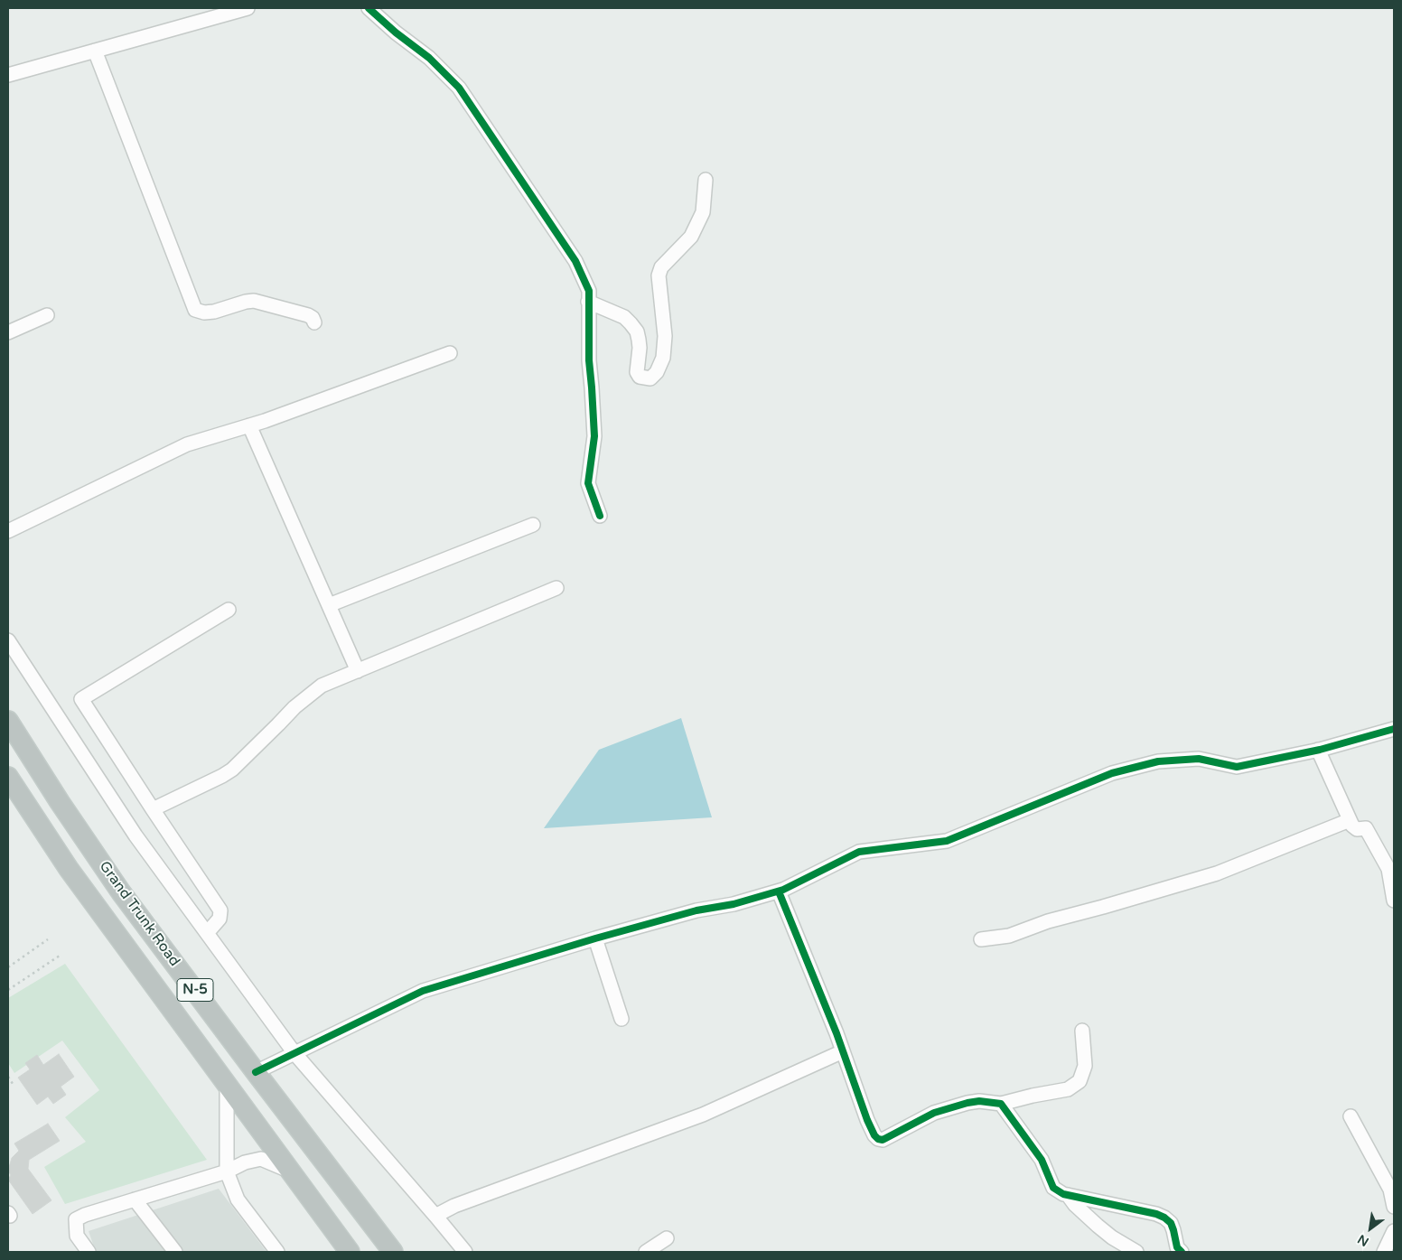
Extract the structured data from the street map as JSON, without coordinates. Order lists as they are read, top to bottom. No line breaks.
{"streets":{"highway":["Grand Trunk Road","N-5"]},"north":"bottom left"}
